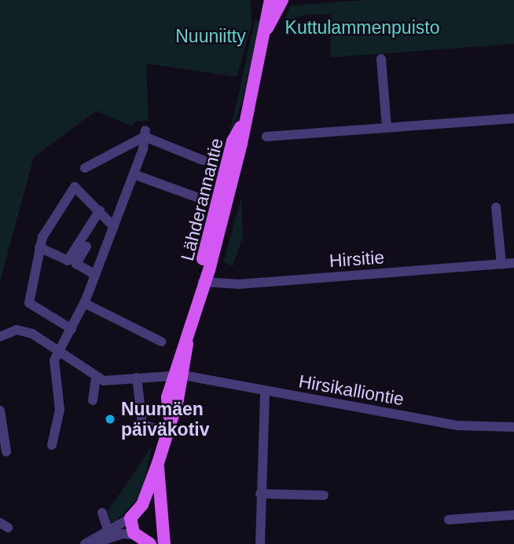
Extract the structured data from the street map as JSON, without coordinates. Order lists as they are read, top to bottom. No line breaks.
{"streets":{"main road":["Lähderannantie"],"street":["Hirsitie","Hirsikalliontie"]},"crossings":[["Lähderannantie","Hirsitie"],["Lähderannantie","Hirsikalliontie"]],"parks":["Kuttulammenpuisto","Nuuniitty"],"places":["Nuumäen päiväkotiv"]}
